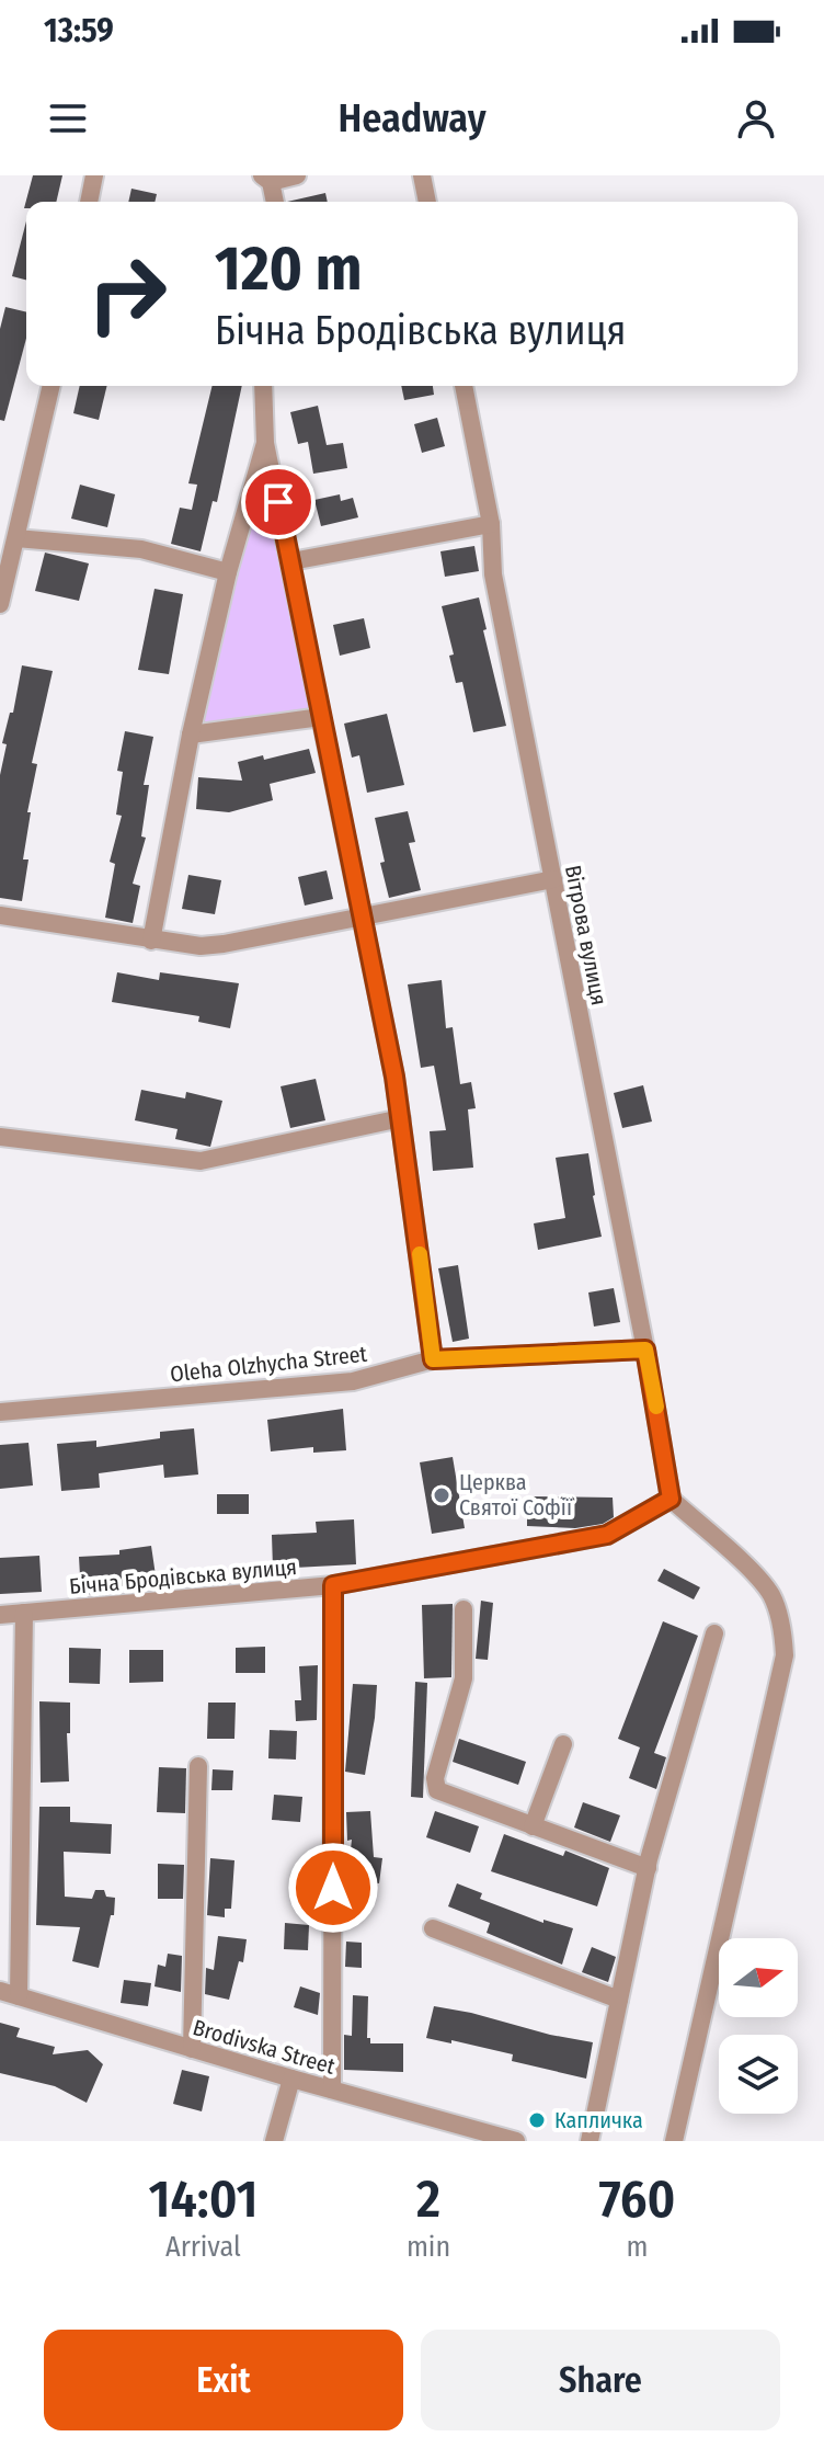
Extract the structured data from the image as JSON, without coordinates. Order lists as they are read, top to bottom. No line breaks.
{"streets":{"street":["Вітрова вулиця","Oleha Olzhycha Street","Бічна Бродівська вулиця","Brodivska Street"]},"crossings":[["Вітрова вулиця","Oleha Olzhycha Street"],["Вітрова вулиця","Бічна Бродівська вулиця"]],"places":["Церква Святої Софії","Капличка"],"north":"right","page":{"status":"13:59","header":"Headway","turn":["120 m","Бічна Бродівська вулиця"],"eta":["14:01","Arrival","2","min","760","m"],"buttons":["Exit","Share"]}}
